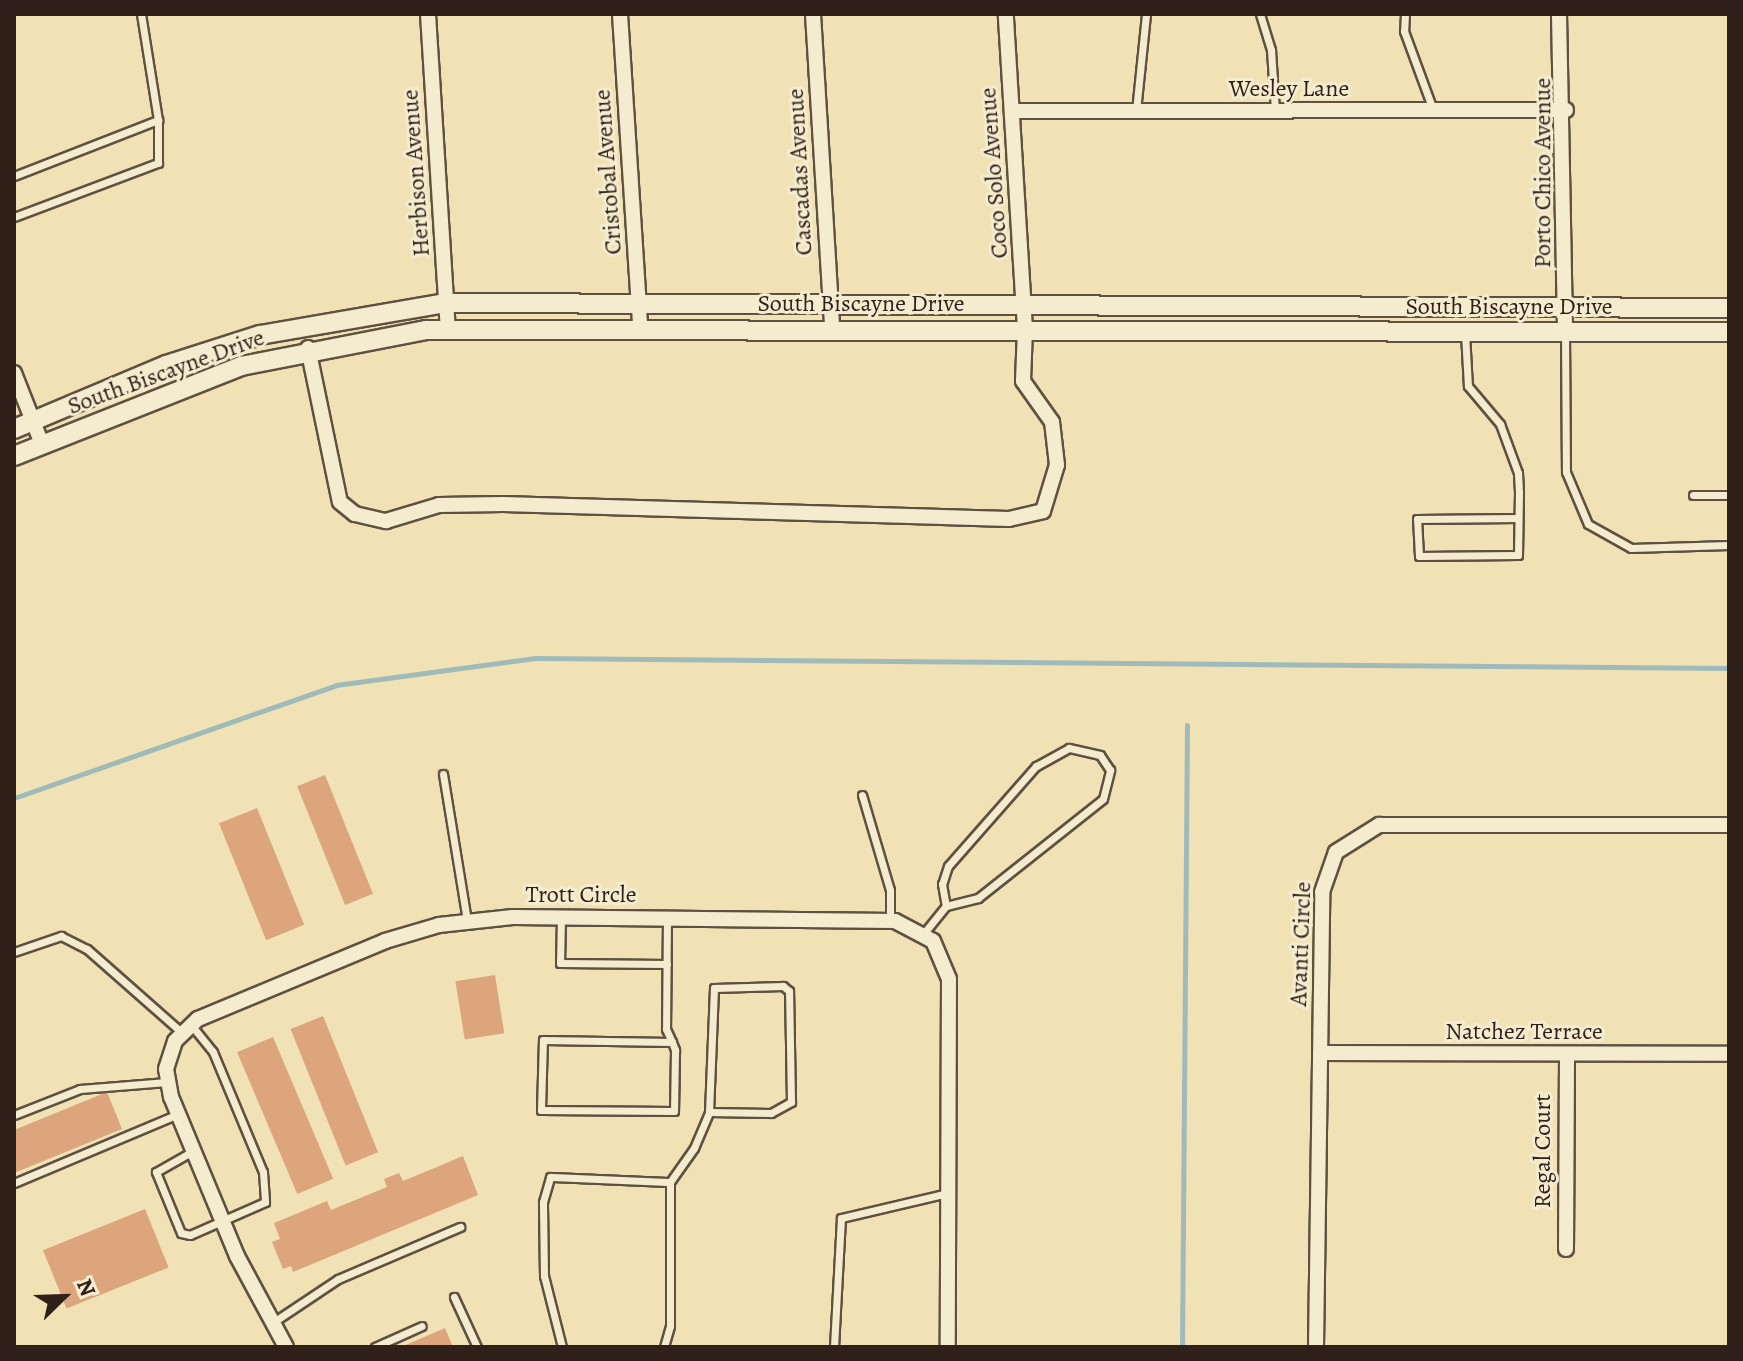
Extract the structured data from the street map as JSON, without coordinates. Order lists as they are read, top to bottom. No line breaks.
{"streets":{"street":["Wesley Lane","Cristobal Avenue","Cascadas Avenue","Herbison Avenue","Coco Solo Avenue","Porto Chico Avenue","South Biscayne Drive","Trott Circle","Avanti Circle","Natchez Terrace","Regal Court"]},"crossings":[["Wesley Lane","Coco Solo Avenue"],["Wesley Lane","Porto Chico Avenue"],["Cristobal Avenue","South Biscayne Drive"],["Cascadas Avenue","South Biscayne Drive"],["Herbison Avenue","South Biscayne Drive"],["Coco Solo Avenue","South Biscayne Drive"],["Porto Chico Avenue","South Biscayne Drive"],["Avanti Circle","Natchez Terrace"],["Natchez Terrace","Regal Court"]],"north":"top right"}
